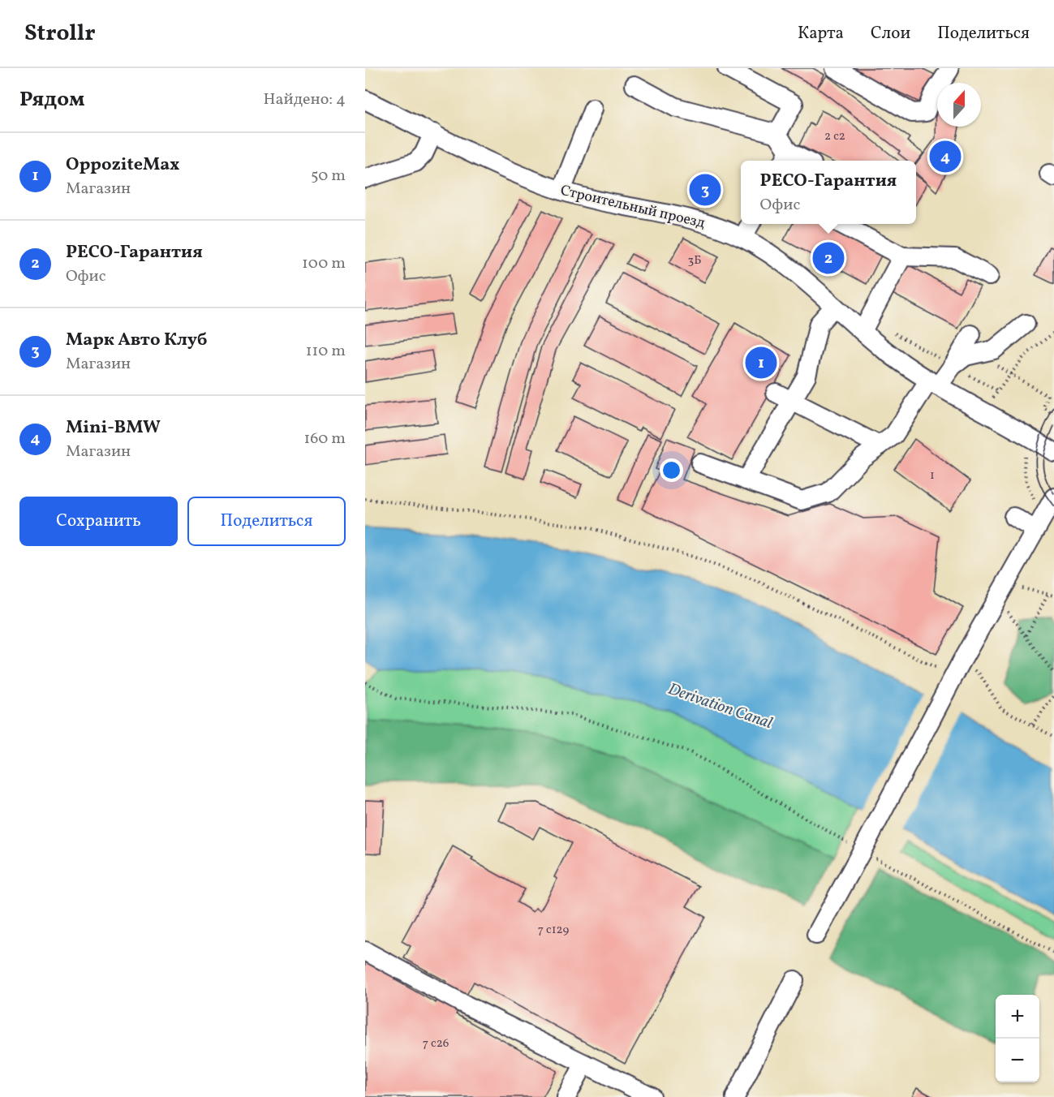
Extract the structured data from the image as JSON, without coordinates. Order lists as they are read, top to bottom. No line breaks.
{"streets":{"street":["Строительный проезд"]},"water":["Derivation Canal"],"house_numbers":["2 с2","3Б","1","7 с129","7 с26"],"north":"top","page":{"header":"Strollr","nav":["Карта","Слои","Поделиться"],"heading":["Рядом","Найдено: 4"],"list":[{"mark":"1","name":"OppoziteMax","note":"Магазин","value":"50 m"},{"mark":"2","name":"РЕСО-Гарантия","note":"Офис","value":"100 m"},{"mark":"3","name":"Марк Авто Клуб","note":"Магазин","value":"110 m"},{"mark":"4","name":"Mini-BMW","note":"Магазин","value":"160 m"}],"pins":["4","3","2","1"],"popup":["РЕСО-Гарантия","Офис"],"buttons":["Сохранить","Поделиться"],"map_buttons":["+","−"]}}
